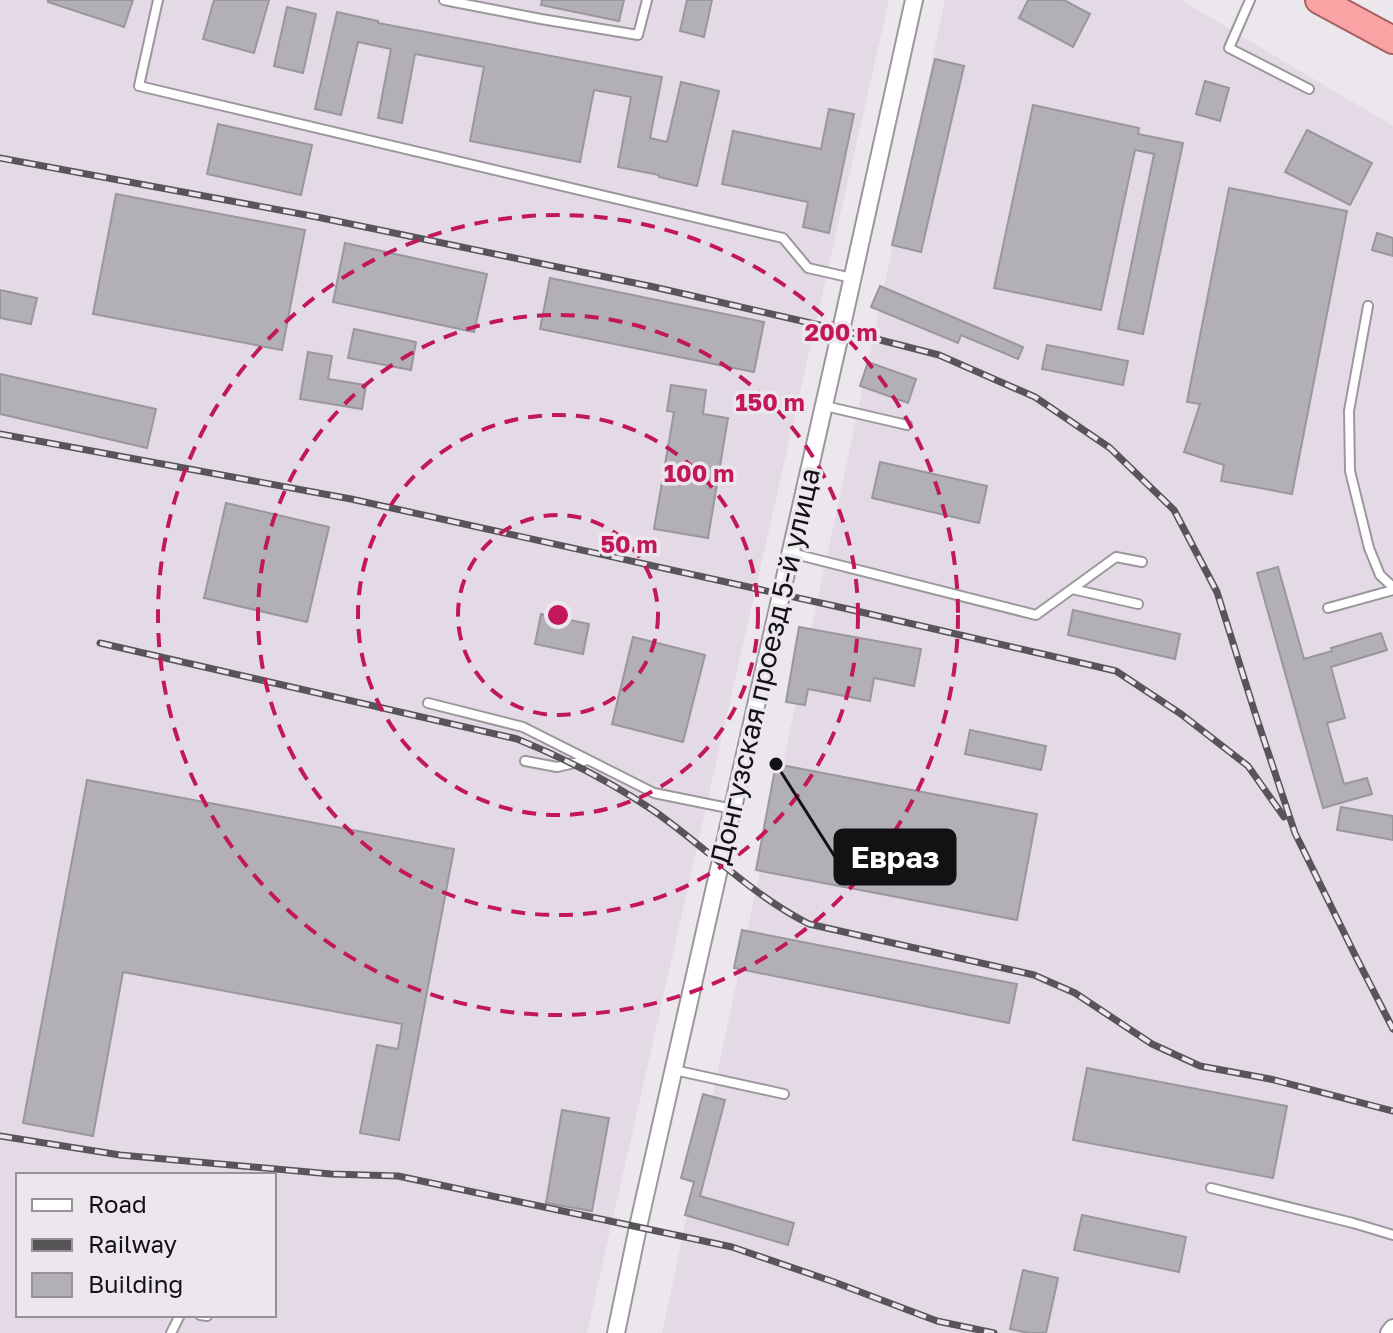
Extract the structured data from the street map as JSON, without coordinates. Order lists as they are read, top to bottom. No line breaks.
{"streets":{"street":["Донгузская проезд 5-й улица"]},"places":["Евраз"],"legend":["Road","Railway","Building"],"rings":["200 m","150 m","100 m","50 m"]}
